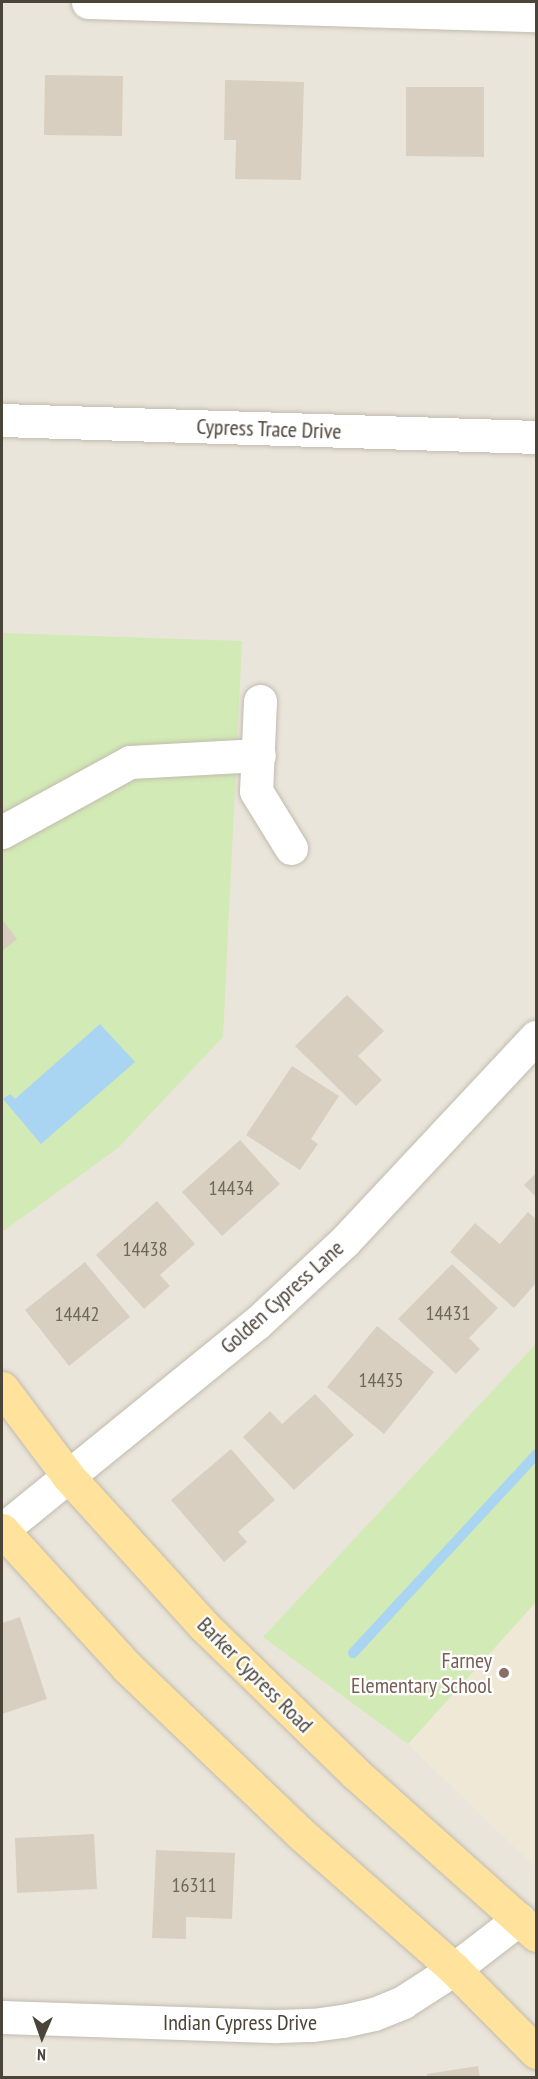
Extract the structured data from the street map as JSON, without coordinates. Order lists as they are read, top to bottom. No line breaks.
{"streets":{"main road":["Barker Cypress Road"],"street":["Cypress Trace Drive","Golden Cypress Lane","Indian Cypress Drive"]},"crossings":[["Golden Cypress Lane","Barker Cypress Road"],["Barker Cypress Road","Indian Cypress Drive"]],"places":["Farney Elementary School"],"house_numbers":["14434","14438","14431","14442","14435","16311"],"north":"bottom"}
